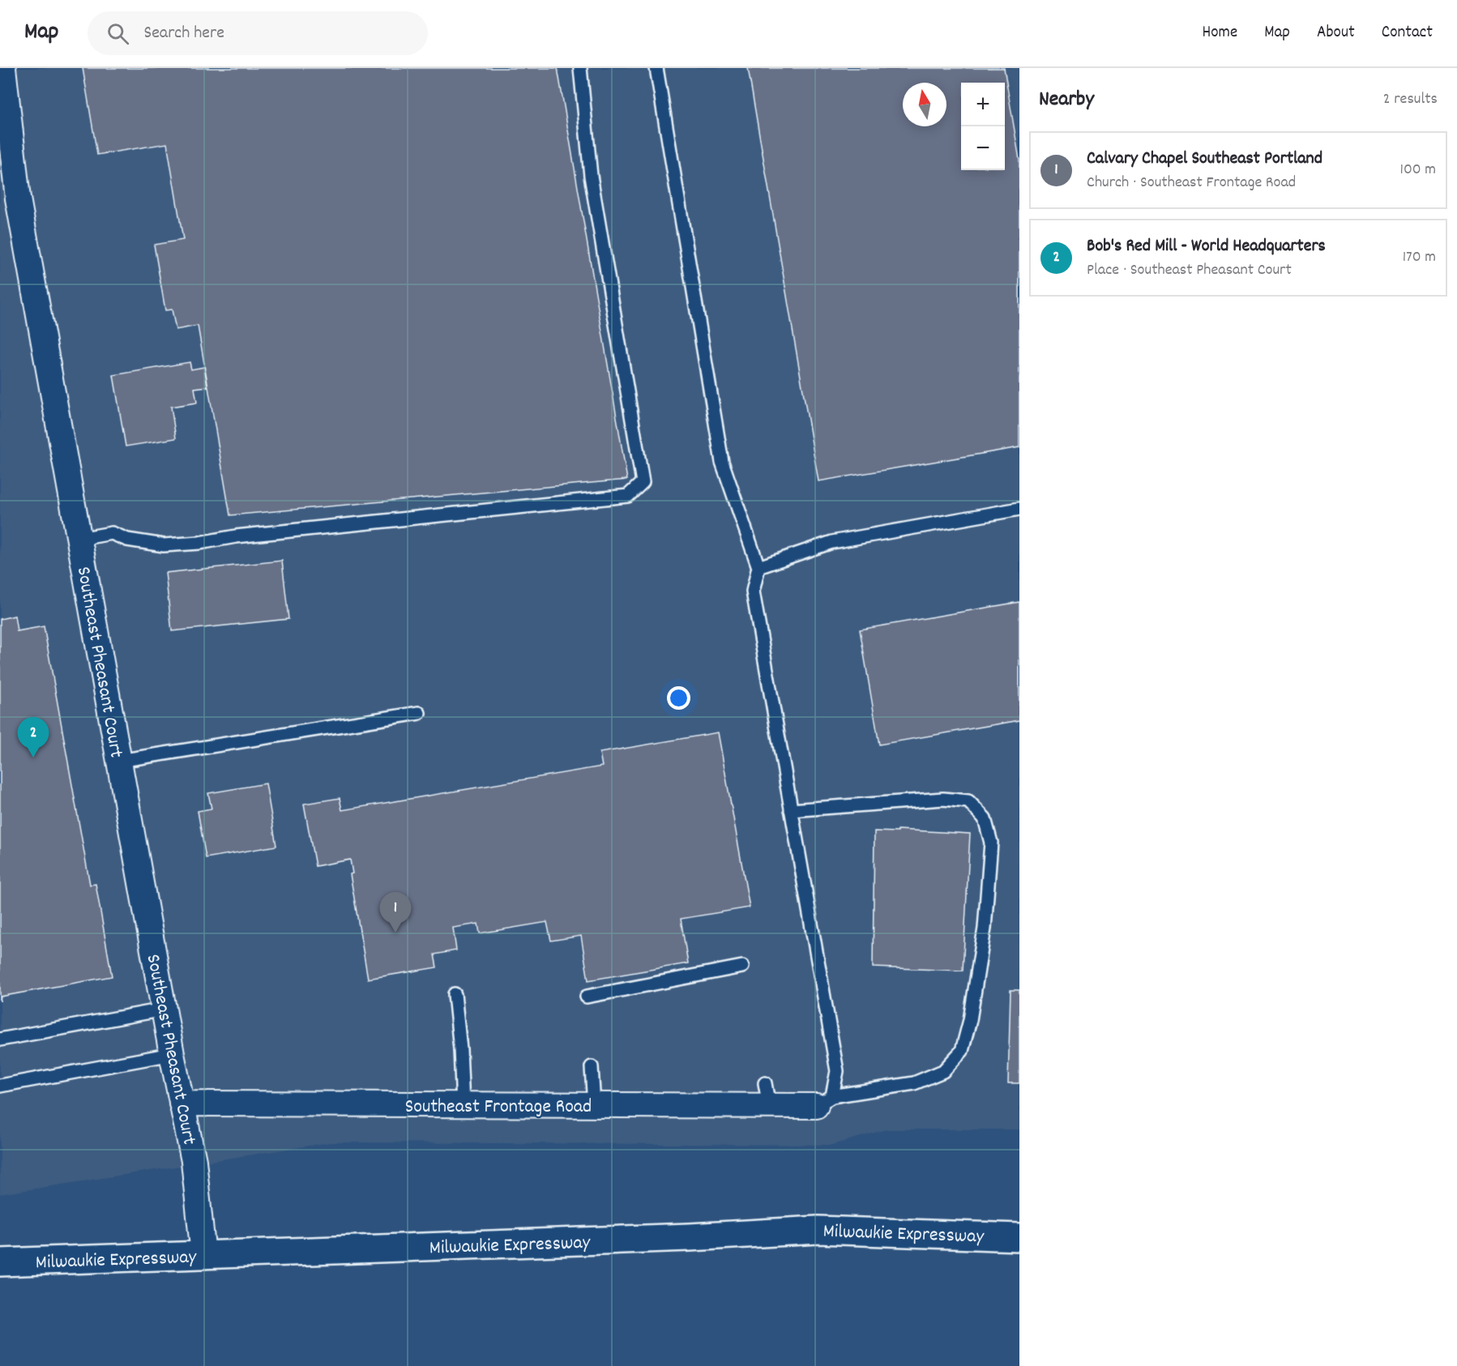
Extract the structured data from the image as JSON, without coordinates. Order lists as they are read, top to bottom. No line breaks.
{"streets":{"highway":["Milwaukie Expressway"],"street":["Southeast Pheasant Court","Southeast Frontage Road"]},"crossings":[["Southeast Pheasant Court","Southeast Frontage Road"],["Southeast Pheasant Court","Milwaukie Expressway"]],"north":"top","page":{"header":"Map","search":"Search here","nav":["Home","Map","About","Contact"],"heading":["Nearby","2 results"],"map_buttons":["+","−"],"list":[{"mark":"1","name":"Calvary Chapel Southeast Portland","note":"Church · Southeast Frontage Road","value":"100 m"},{"mark":"2","name":"Bob's Red Mill - World Headquarters","note":"Place · Southeast Pheasant Court","value":"170 m"}],"pins":["2","1"]}}
